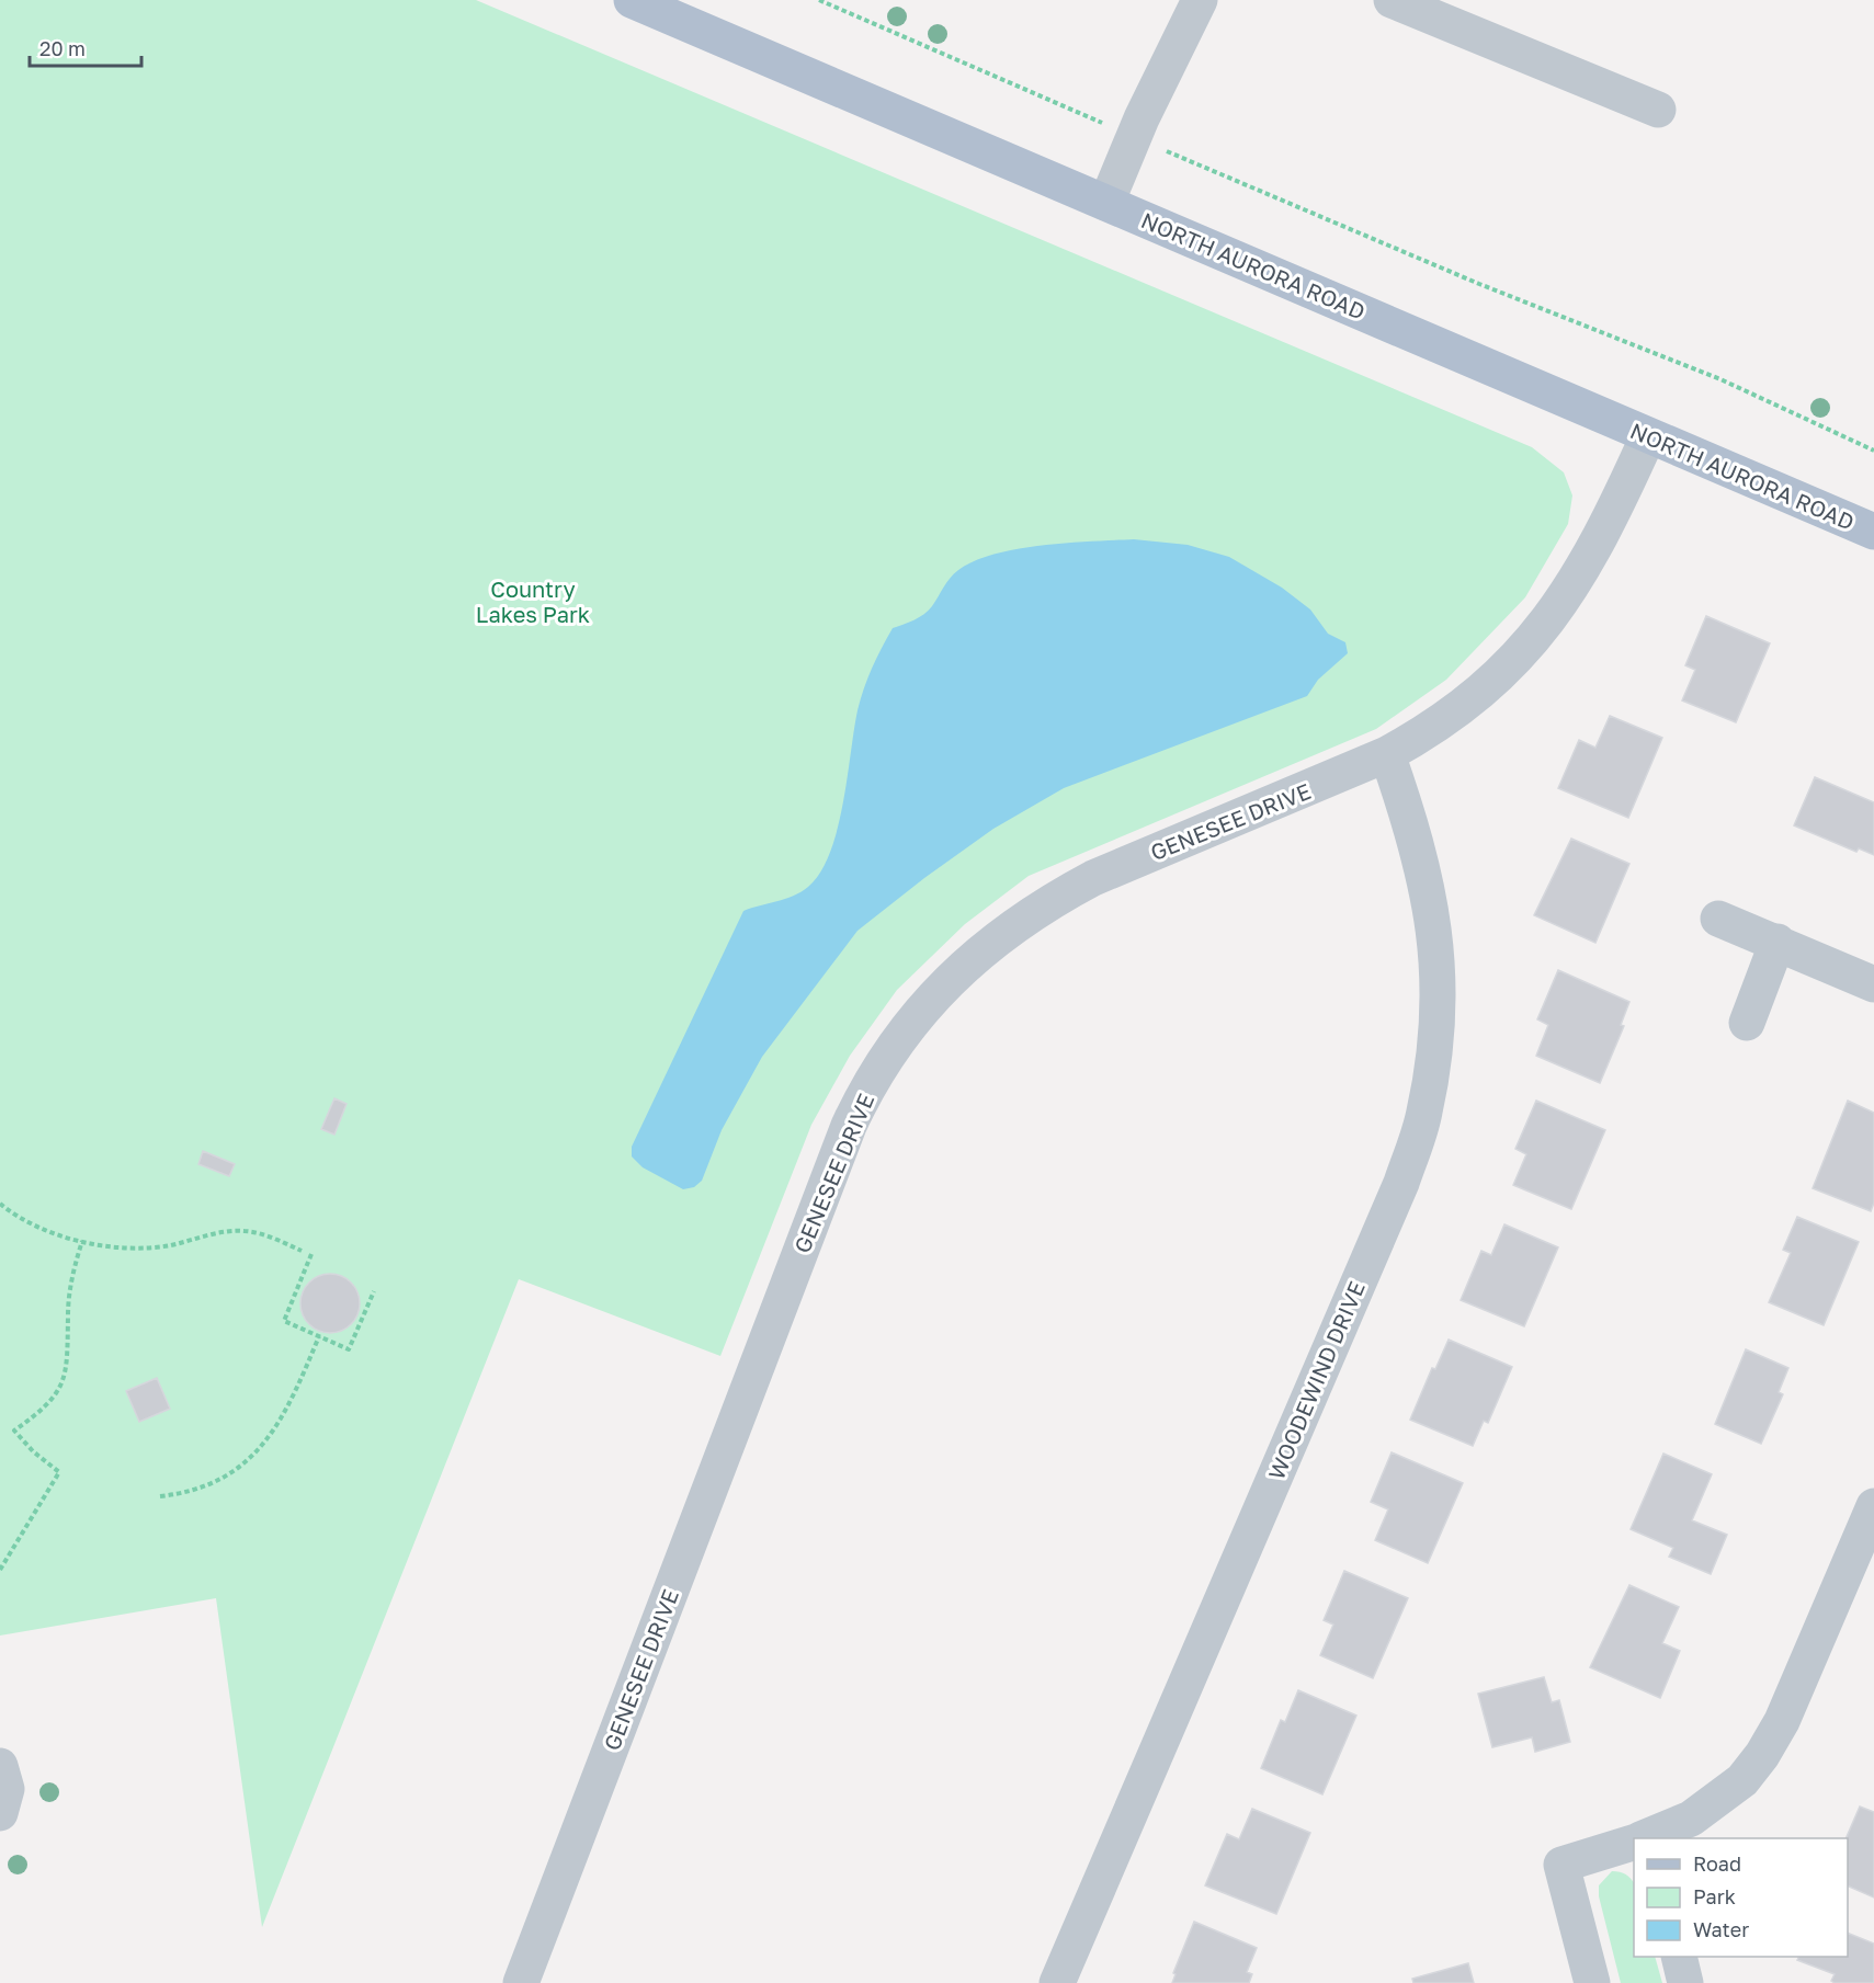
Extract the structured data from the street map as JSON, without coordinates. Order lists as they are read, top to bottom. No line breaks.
{"streets":{"main road":["NORTH AURORA ROAD"],"street":["GENESEE DRIVE","WOODEWIND DRIVE"]},"crossings":[["NORTH AURORA ROAD","GENESEE DRIVE"],["GENESEE DRIVE","WOODEWIND DRIVE"]],"parks":["Country Lakes Park"],"legend":["Road","Park","Water"],"scale_bar":"20 m"}
